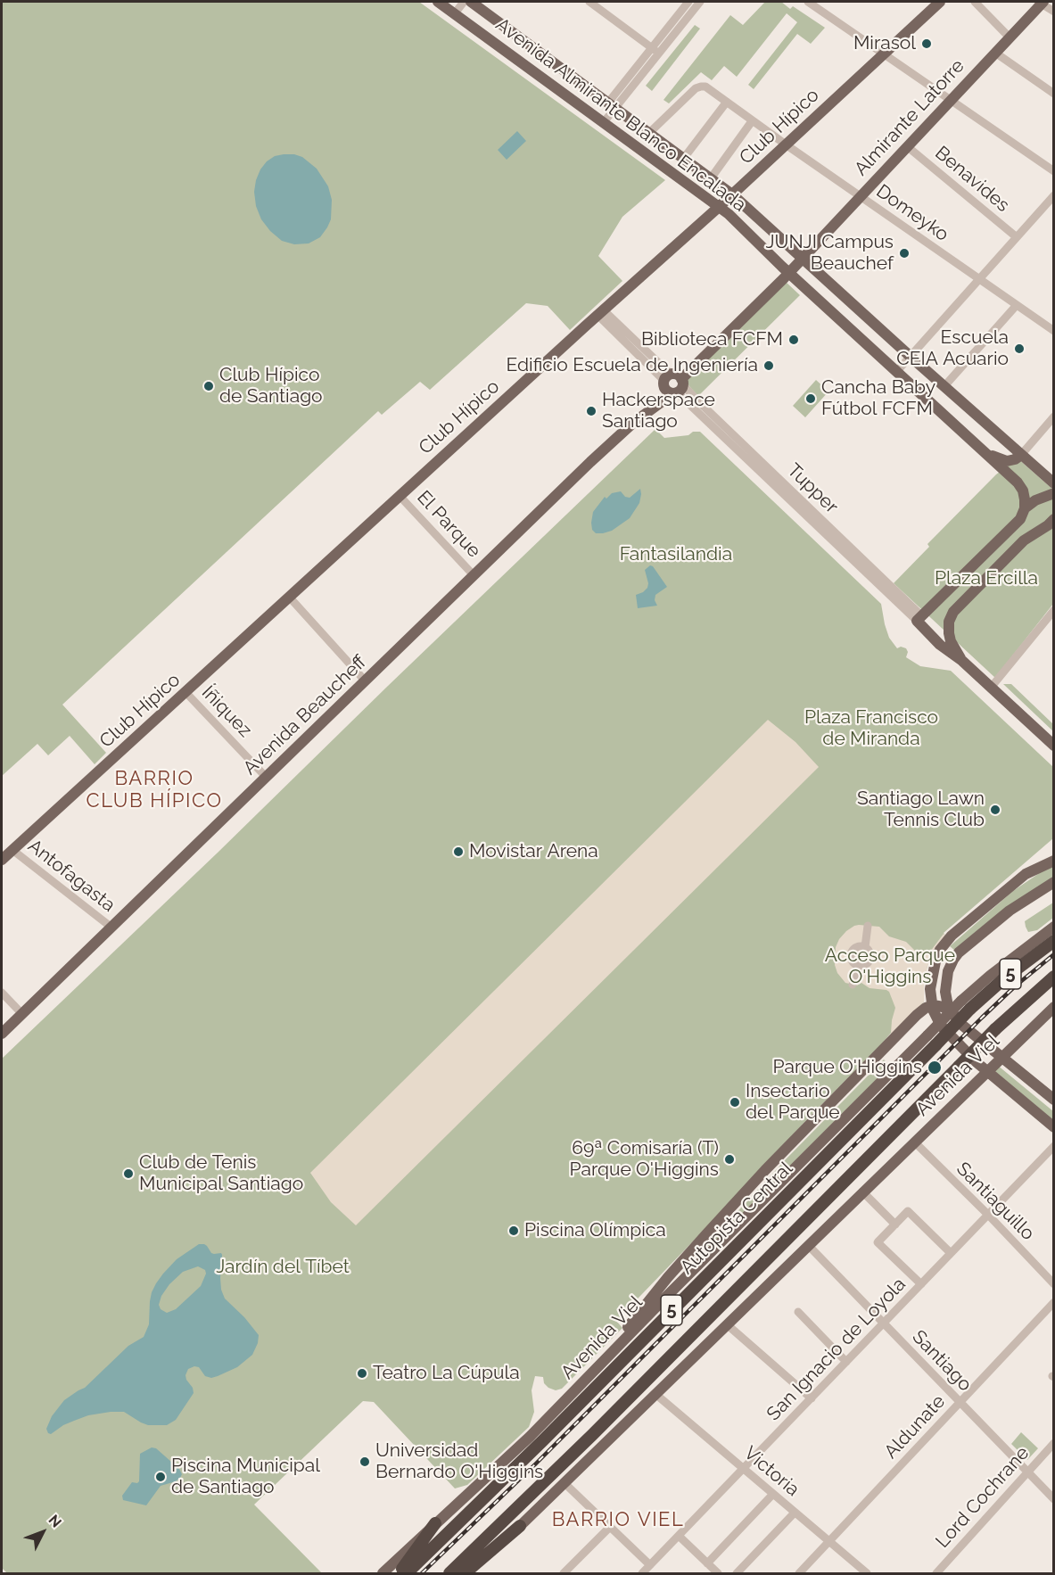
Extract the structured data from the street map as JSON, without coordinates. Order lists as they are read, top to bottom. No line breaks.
{"streets":{"highway":["5","Autopista Central"],"main road":["Avenida Almirante Blanco Encalada","Almirante Latorre","Club Hípico","Avenida Beaucheff","Avenida Viel"],"street":["Benavides","Domeyko","Tupper","El Parque","Íñiquez","Antofagasta","Santiaguillo","San Ignacio de Loyola","Santiago","Aldunate","Victoria","Lord Cochrane"]},"crossings":[["Avenida Almirante Blanco Encalada","Almirante Latorre"],["Avenida Almirante Blanco Encalada","Club Hípico"],["Avenida Almirante Blanco Encalada","Domeyko"],["Avenida Almirante Blanco Encalada","Avenida Beaucheff"],["Almirante Latorre","Benavides"],["Almirante Latorre","Domeyko"],["Almirante Latorre","Avenida Beaucheff"],["Club Hípico","Domeyko"],["Club Hípico","Tupper"],["Club Hípico","El Parque"],["Club Hípico","Íñiquez"],["Club Hípico","Antofagasta"],["Tupper","Avenida Beaucheff"],["El Parque","Avenida Beaucheff"],["Íñiquez","Avenida Beaucheff"],["Avenida Beaucheff","Antofagasta"],["Avenida Viel","Santiaguillo"],["Avenida Viel","Autopista Central"],["Avenida Viel","Santiago"],["Avenida Viel","Victoria"],["Santiaguillo","San Ignacio de Loyola"],["San Ignacio de Loyola","Santiago"],["San Ignacio de Loyola","Victoria"],["Santiago","Aldunate"],["Santiago","Lord Cochrane"],["Aldunate","Victoria"]],"districts":["BARRIO CLUB HÍPICO","BARRIO VIEL"],"parks":["Fantasilandia","Plaza Ercilla","Plaza Francisco de Miranda","Acceso Parque O'Higgins","Jardín del Tíbet"],"places":["Mirasol","JUNJI Campus Beauchef","Biblioteca FCFM","Escuela CEIA Acuario","Edificio Escuela de Ingeniería","Club Hípico de Santiago","Cancha Baby Fútbol FCFM","Hackerspace Santiago","Santiago Lawn Tennis Club","Movistar Arena","Parque O'Higgins","Insectario del Parque","69ª Comisaría (T) Parque O'Higgins","Club de Tenis Municipal Santiago","Piscina Olímpica","Teatro La Cúpula","Universidad Bernardo O'Higgins","Piscina Municipal de Santiago"],"north":"top right"}
